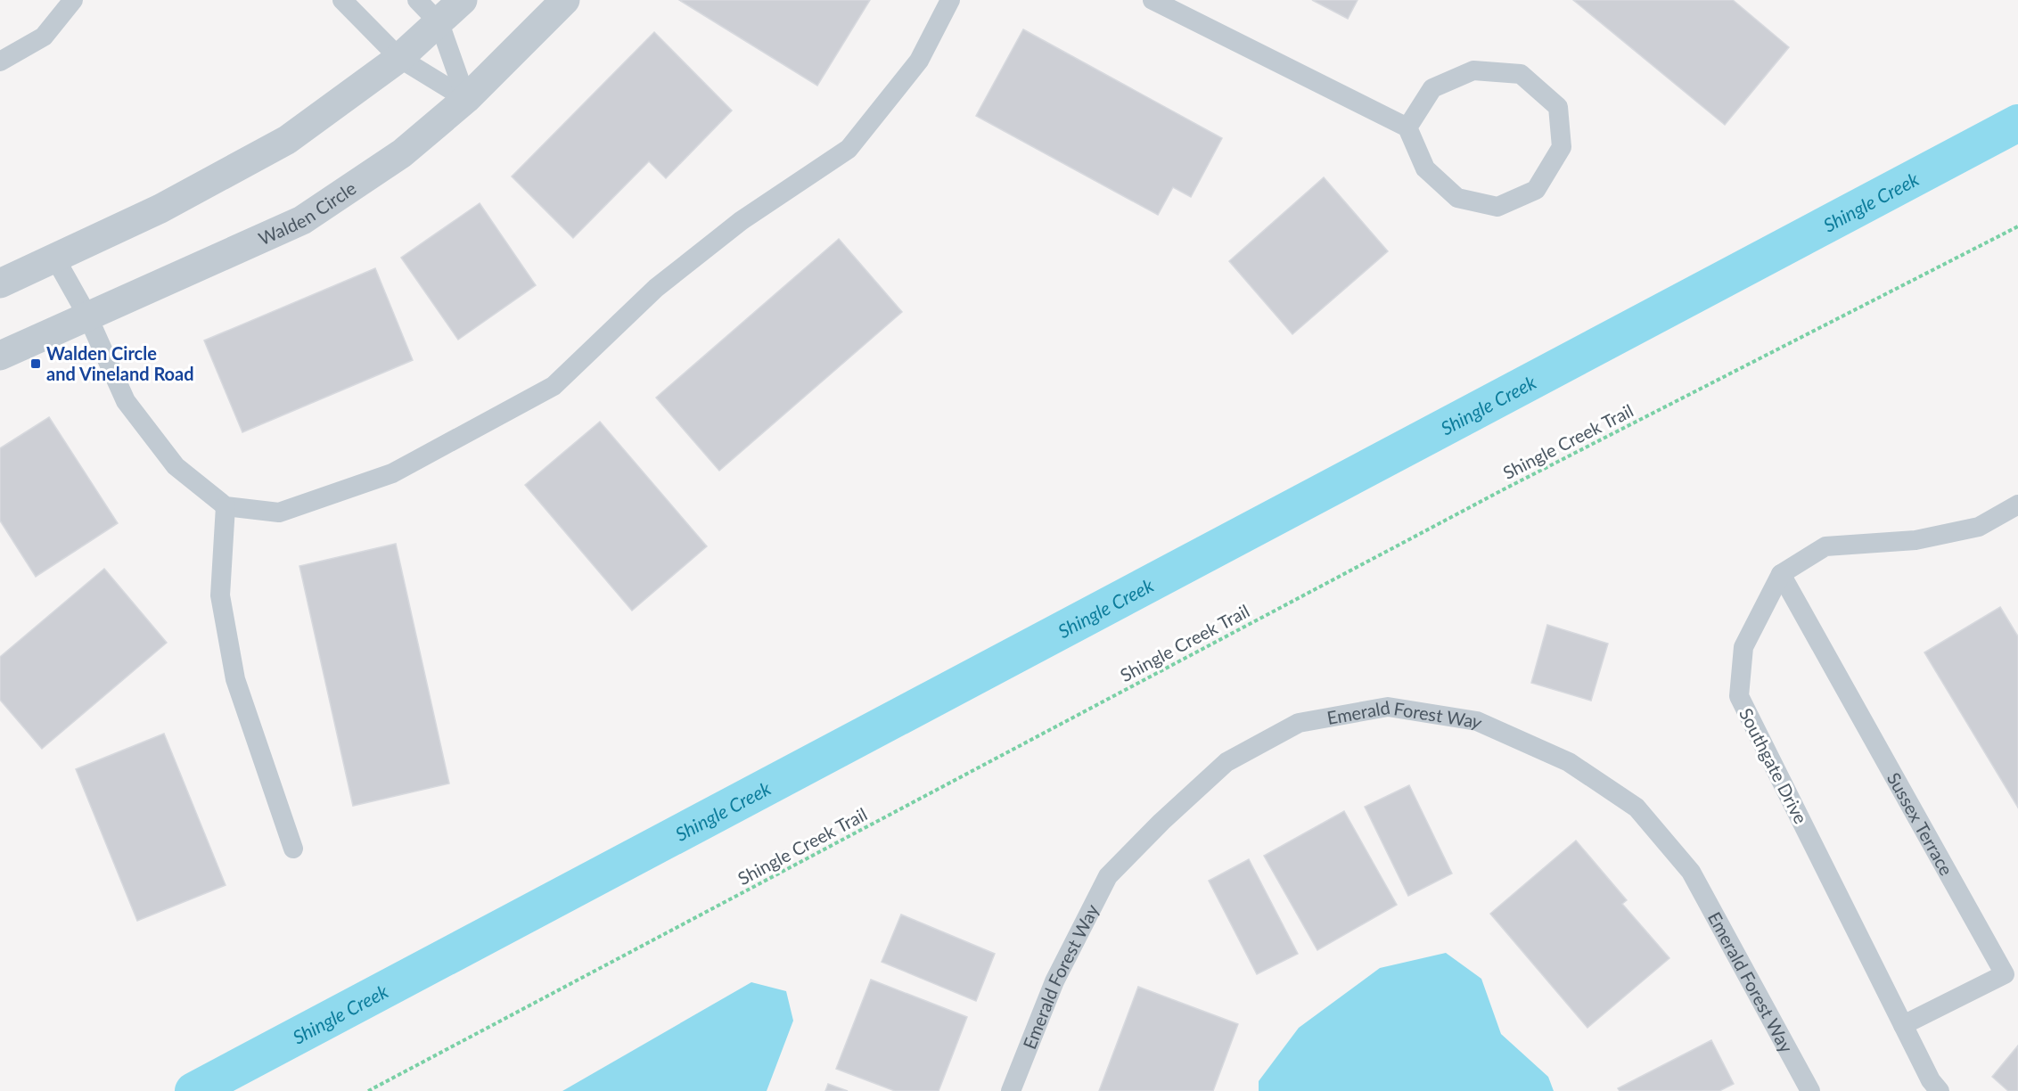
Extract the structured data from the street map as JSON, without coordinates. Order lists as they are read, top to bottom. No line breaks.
{"streets":{"street":["Walden Circle"],"lane":["Emerald Forest Way","Southgate Drive","Sussex Terrace"],"path":["Shingle Creek Trail"]},"crossings":[["Southgate Drive","Sussex Terrace"]],"water":["Shingle Creek"],"places":{"transit":["Walden Circle and Vineland Road"]}}
